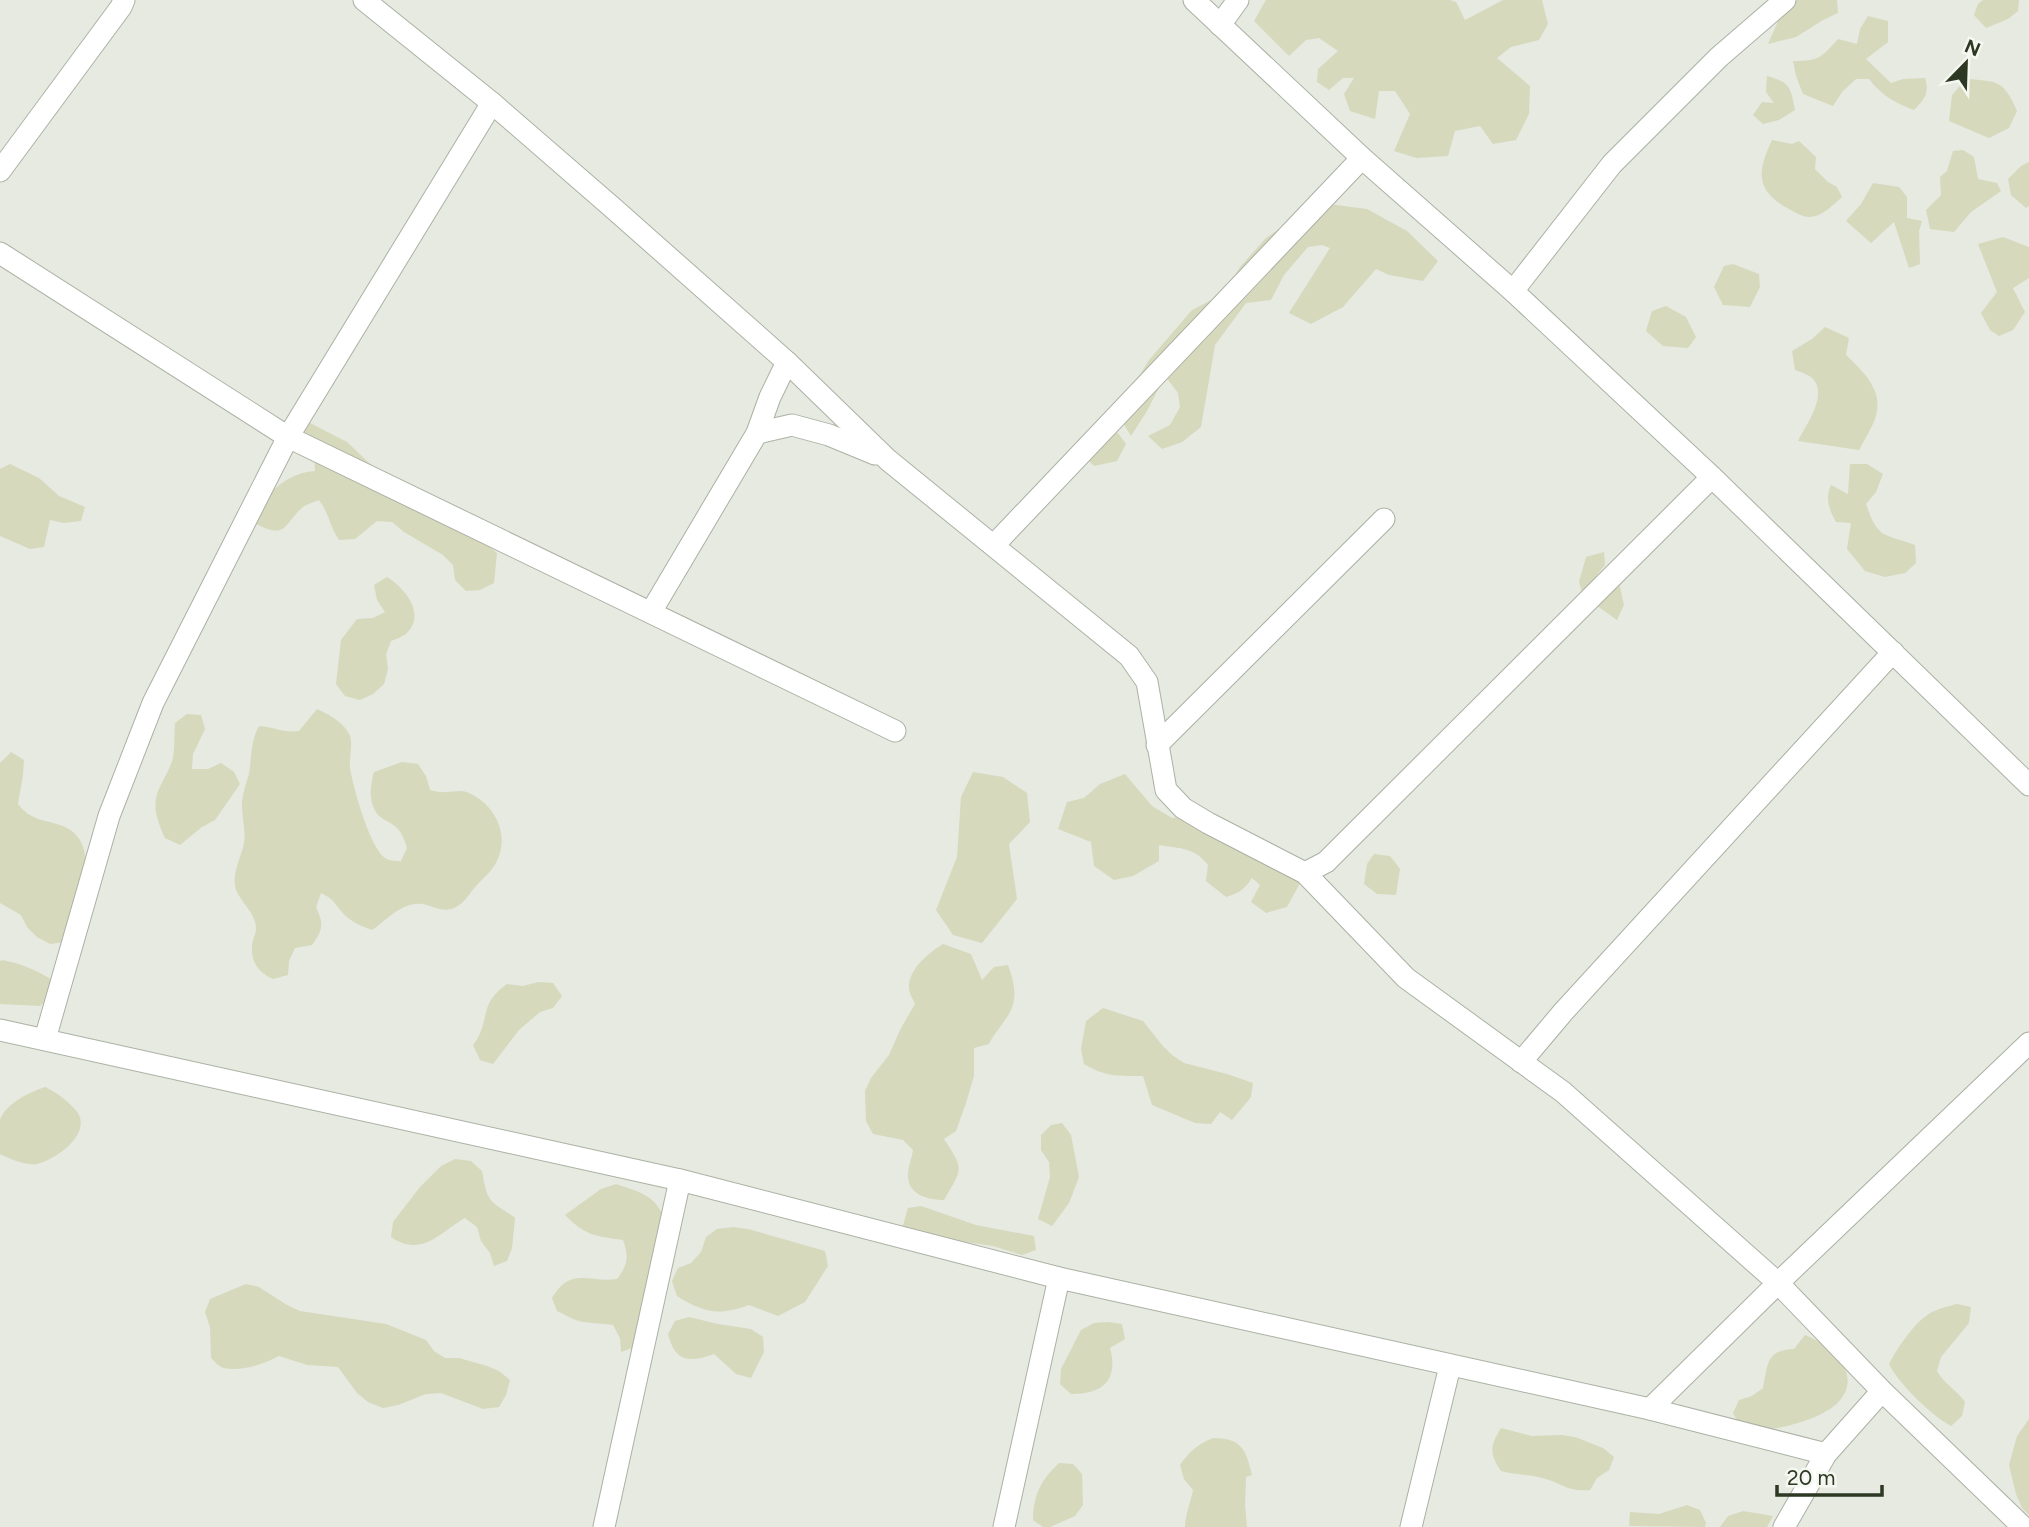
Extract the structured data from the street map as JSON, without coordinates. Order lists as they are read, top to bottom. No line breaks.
{"scale_bar":"20 m","north":"top right"}
